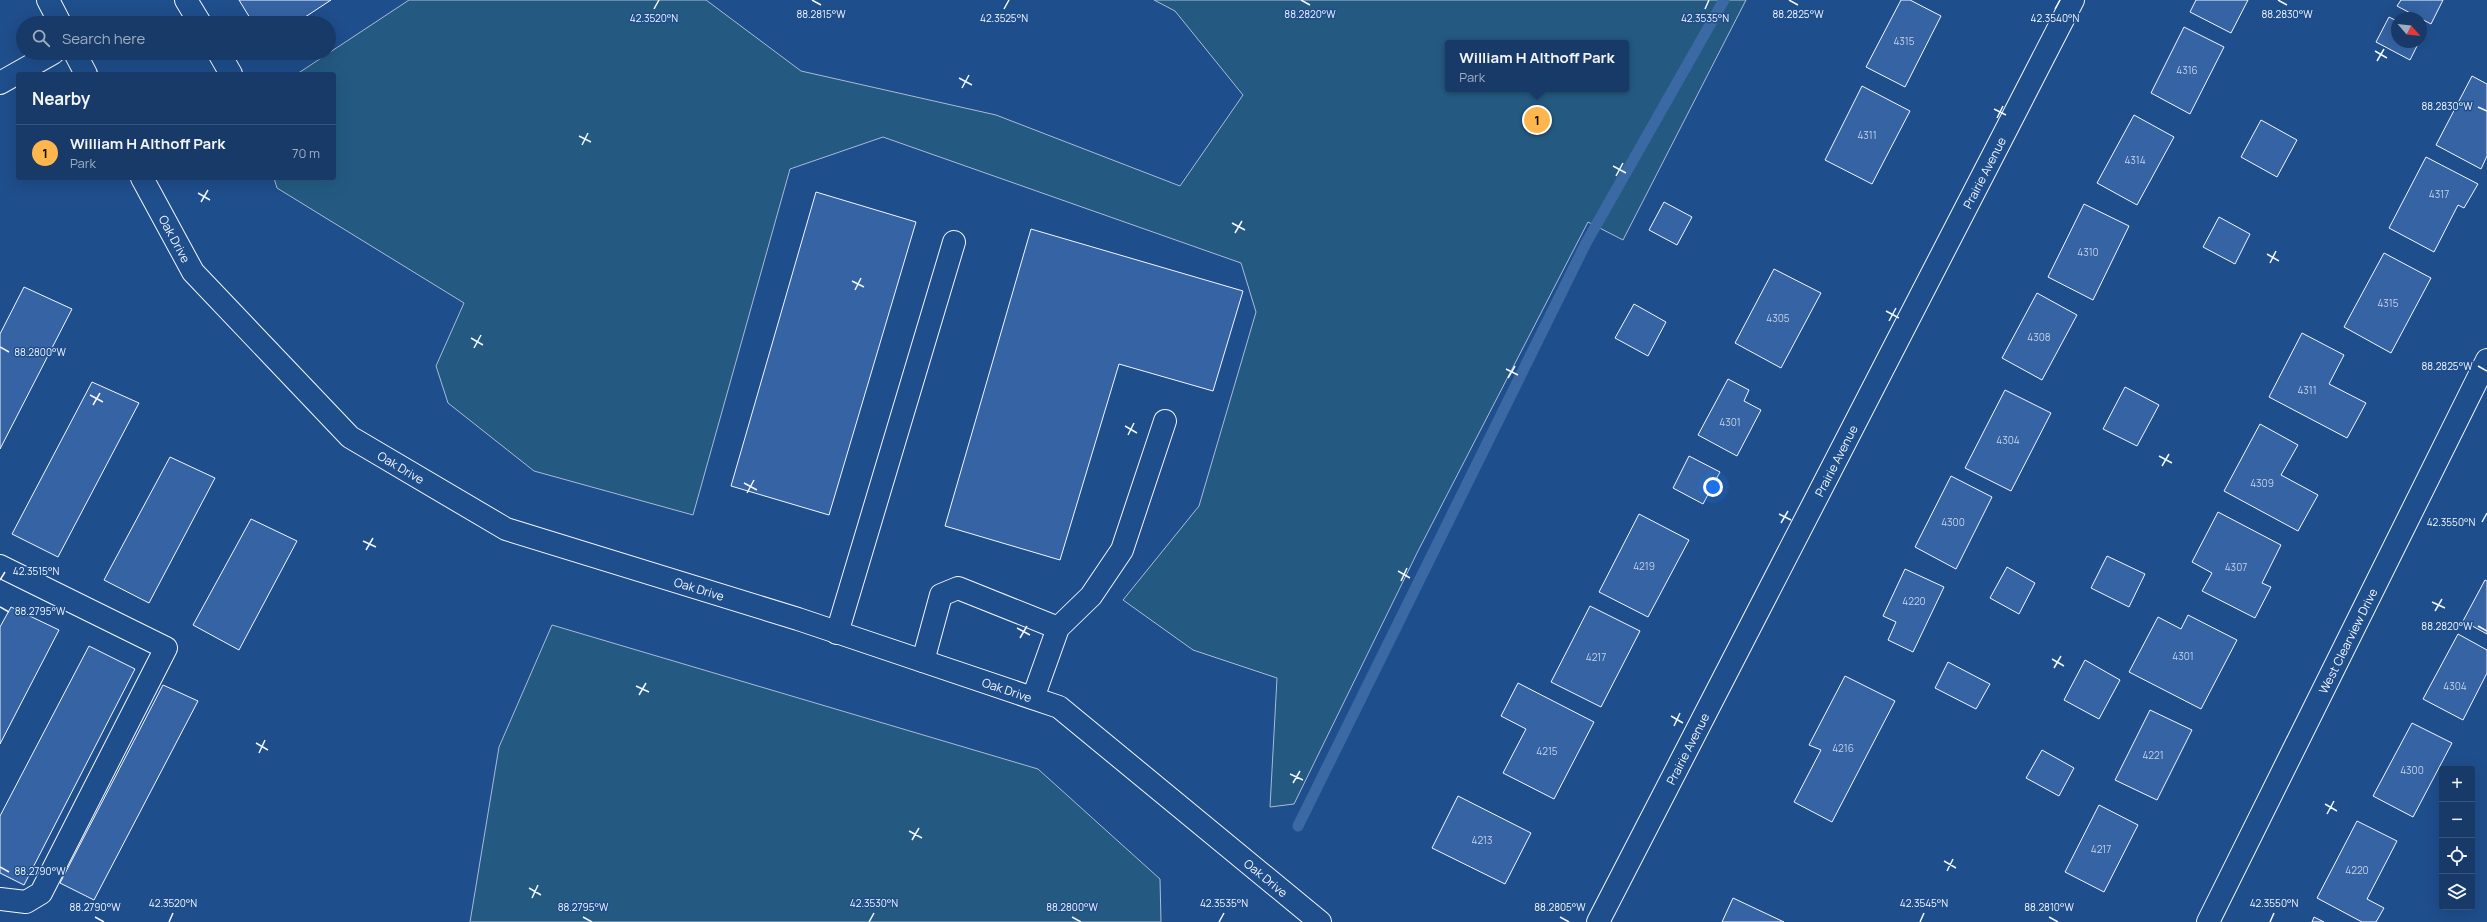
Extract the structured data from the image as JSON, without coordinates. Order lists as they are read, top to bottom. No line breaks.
{"streets":{"street":["Prairie Avenue","Oak Drive","West Clearview Drive"]},"house_numbers":["4315","4316","4311","4314","4317","4310","4315","4305","4308","4311","4301","4304","4309","4300","4219","4307","4220","4301","4217","4304","4216","4215","4221","4300","4213","4217","4220"],"north":"bottom right","page":{"search":"Search here","popup":["William H Althoff Park","Park"],"heading":"Nearby","pins":"1","list":[{"mark":"1","name":"William H Althoff Park","note":"Park","value":"70 m"}],"map_buttons":["+","−"]},"coordinates":["88.2830°W","88.2815°W","88.2820°W","88.2825°W","42.3520°N","42.3525°N","42.3535°N","42.3540°N","88.2800°W","42.3550°N","42.3515°N","88.2795°W","88.2790°W","42.3530°N","42.3545°N","88.2805°W","88.2810°W"]}
